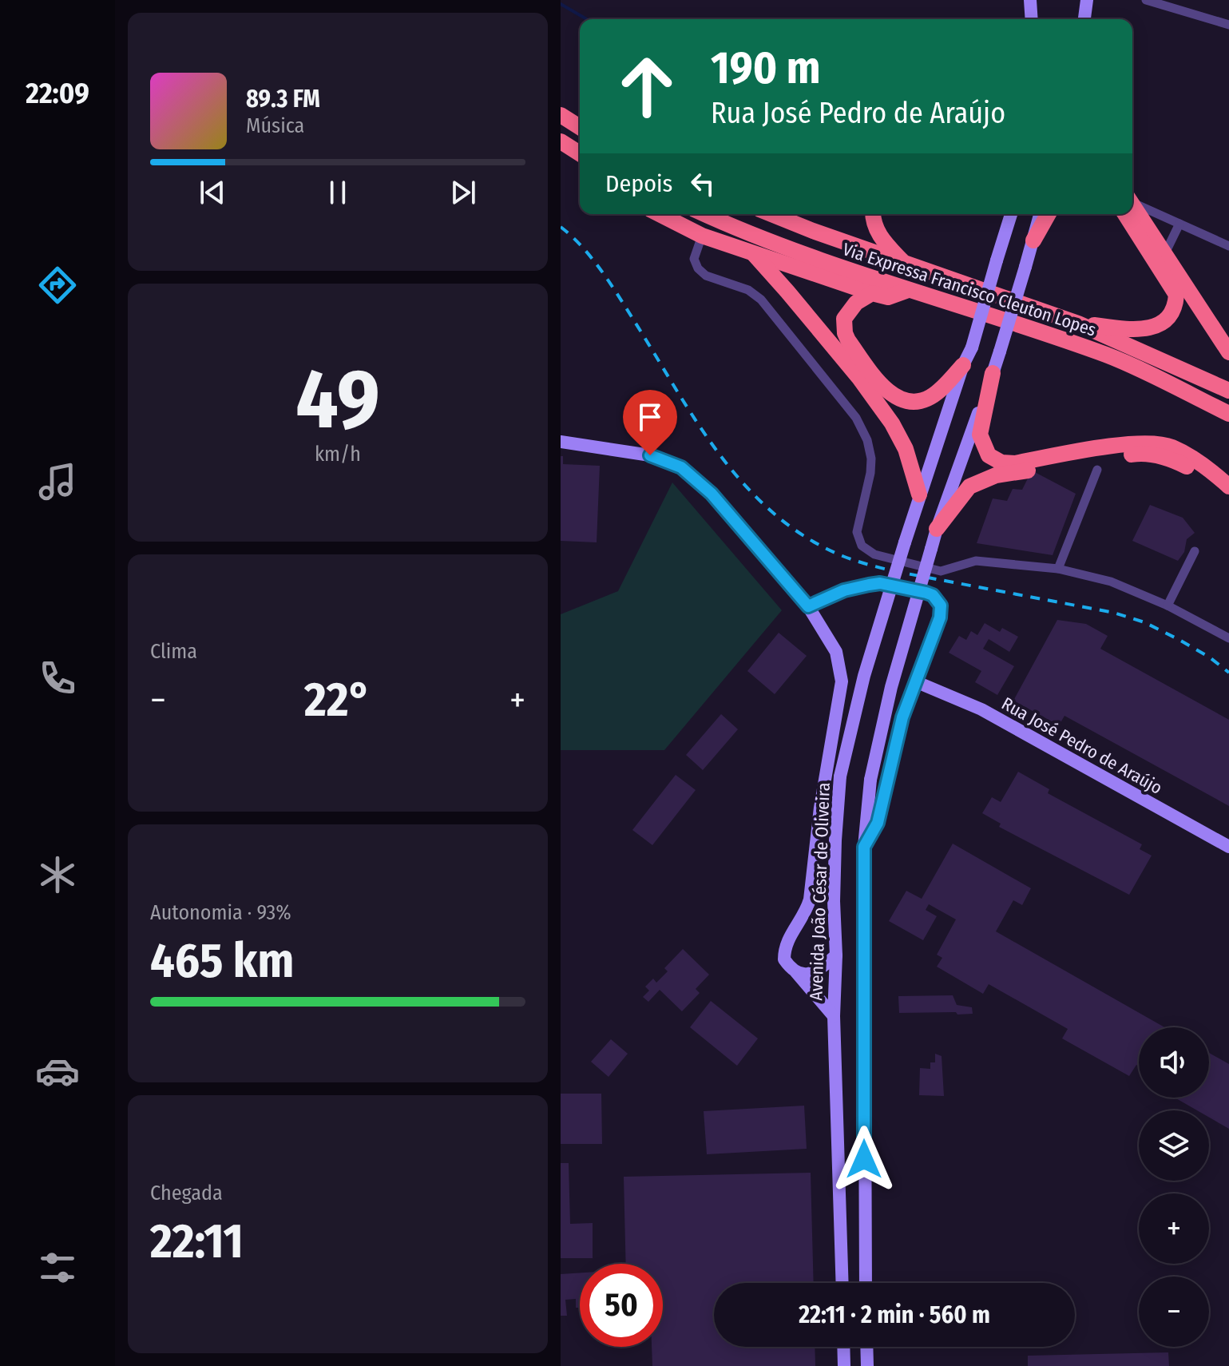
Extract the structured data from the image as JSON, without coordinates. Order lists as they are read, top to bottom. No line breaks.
{"streets":{"highway":["Via Expressa Francisco Cleuton Lopes"],"main road":["Rua José Pedro de Araújo","Avenida João César de Oliveira"]},"page":{"tabs":"22:09","turn":["190 m","Rua José Pedro de Araújo"],"song":["89.3 FM","Música"],"then":"Depois","tile":[["49","km/h"],"Clima",["Autonomia · 93%","465 km"],["Chegada","22:11"]],"heat":["−","22°","+"],"map_buttons":["+","−"],"limit":"50","trip":"22:11 · 2 min · 560 m"}}
